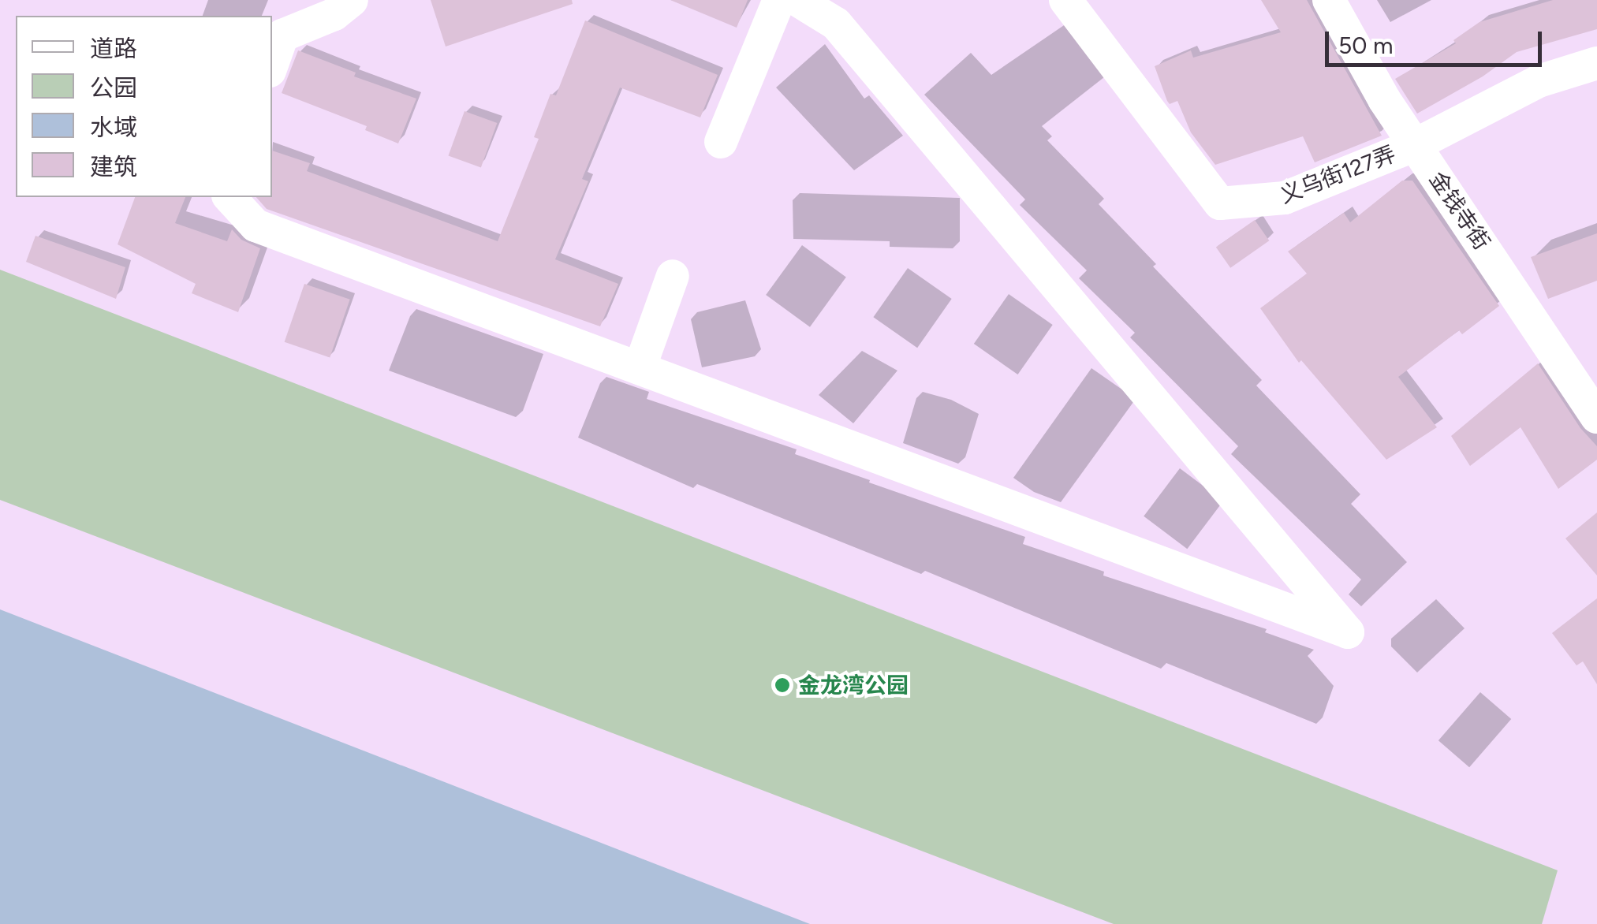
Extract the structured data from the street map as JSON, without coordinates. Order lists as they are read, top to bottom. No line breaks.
{"streets":{"street":["义乌街127弄","金钱寺街"]},"crossings":[["义乌街127弄","金钱寺街"]],"places":["金龙湾公园"],"legend":["道路","公园","水域","建筑"],"scale_bar":"50 m"}
